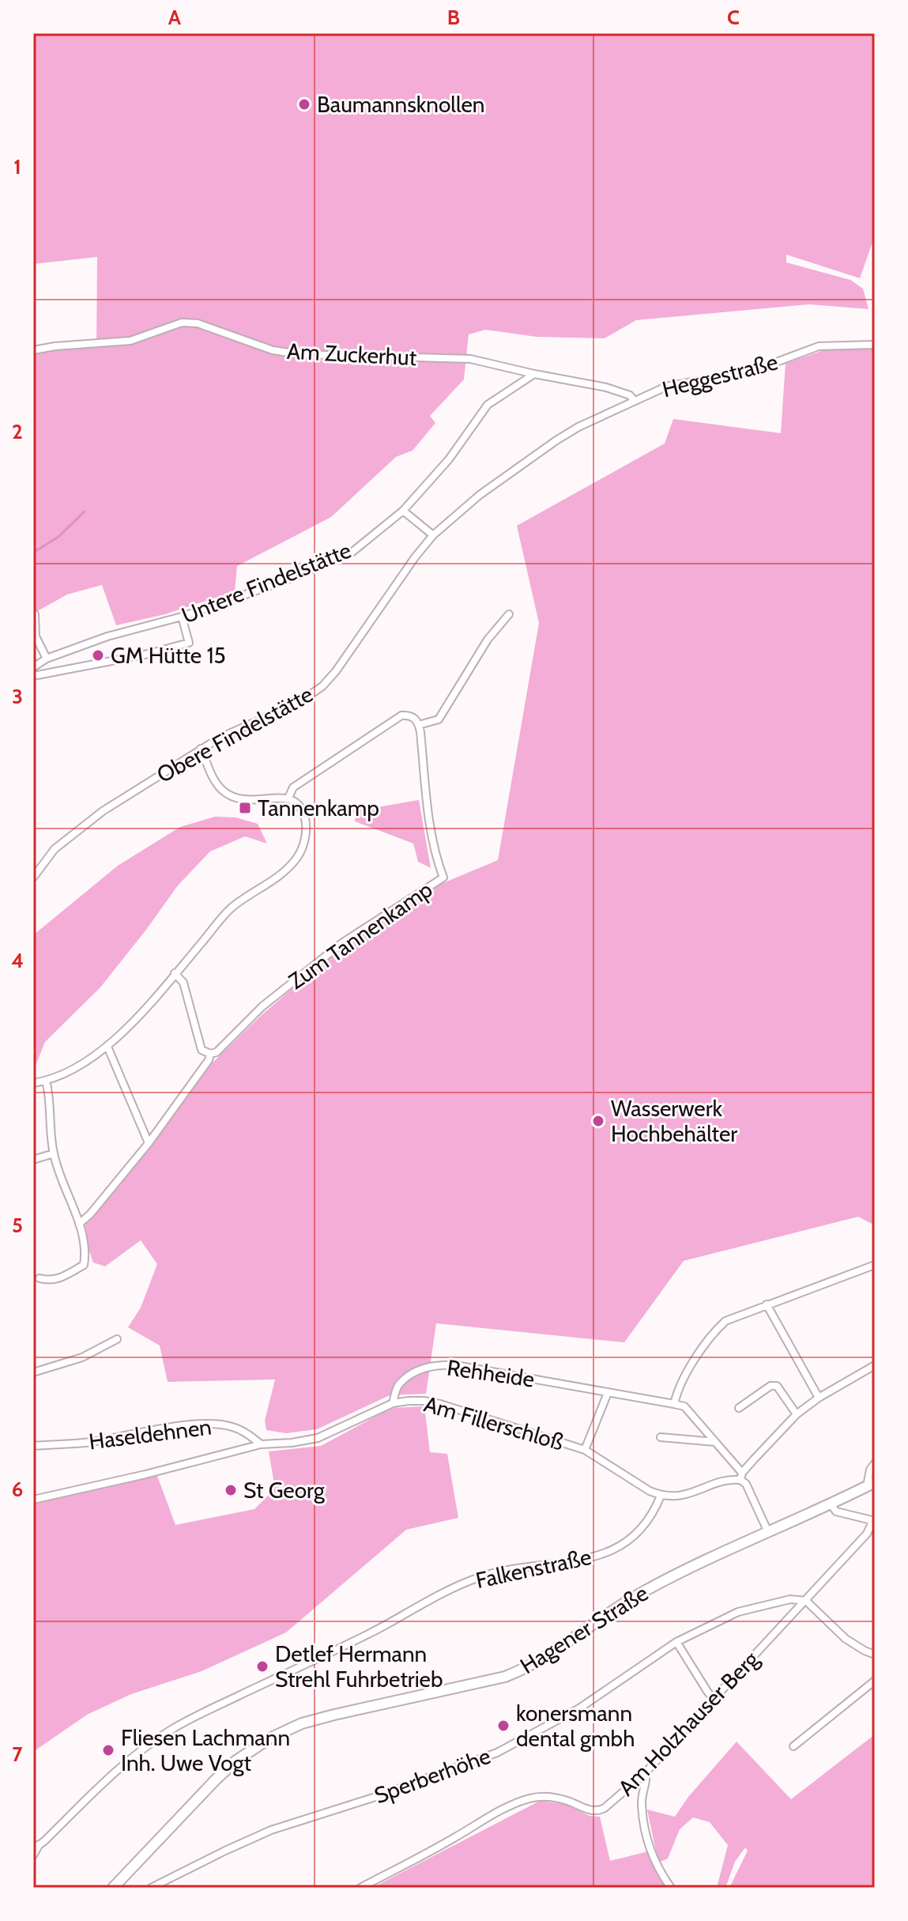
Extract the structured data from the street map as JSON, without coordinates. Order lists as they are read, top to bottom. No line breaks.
{"streets":{"main road":["Hagener Straße"],"street":["Am Zuckerhut","Heggestraße","Untere Findelstätte","Obere Findelstätte","Zum Tannenkamp","Rehheide","Am Fillerschloß","Haseldehnen","Falkenstraße","Am Holzhauser Berg","Sperberhöhe"]},"crossings":[["Am Zuckerhut","Heggestraße"],["Am Zuckerhut","Untere Findelstätte"],["Heggestraße","Obere Findelstätte"],["Rehheide","Am Fillerschloß"],["Am Fillerschloß","Haseldehnen"],["Am Fillerschloß","Falkenstraße"],["Am Holzhauser Berg","Sperberhöhe"]],"places":{"other":["Baumannsknollen","GM Hütte 15","Wasserwerk Hochbehälter","St Georg","Detlef Hermann Strehl Fuhrbetrieb","konersmann dental gmbh","Fliesen Lachmann Inh. Uwe Vogt"],"transit":["Tannenkamp"]},"grid":{"columns":["A","B","C"],"rows":["1","2","3","4","5","6","7"]}}
